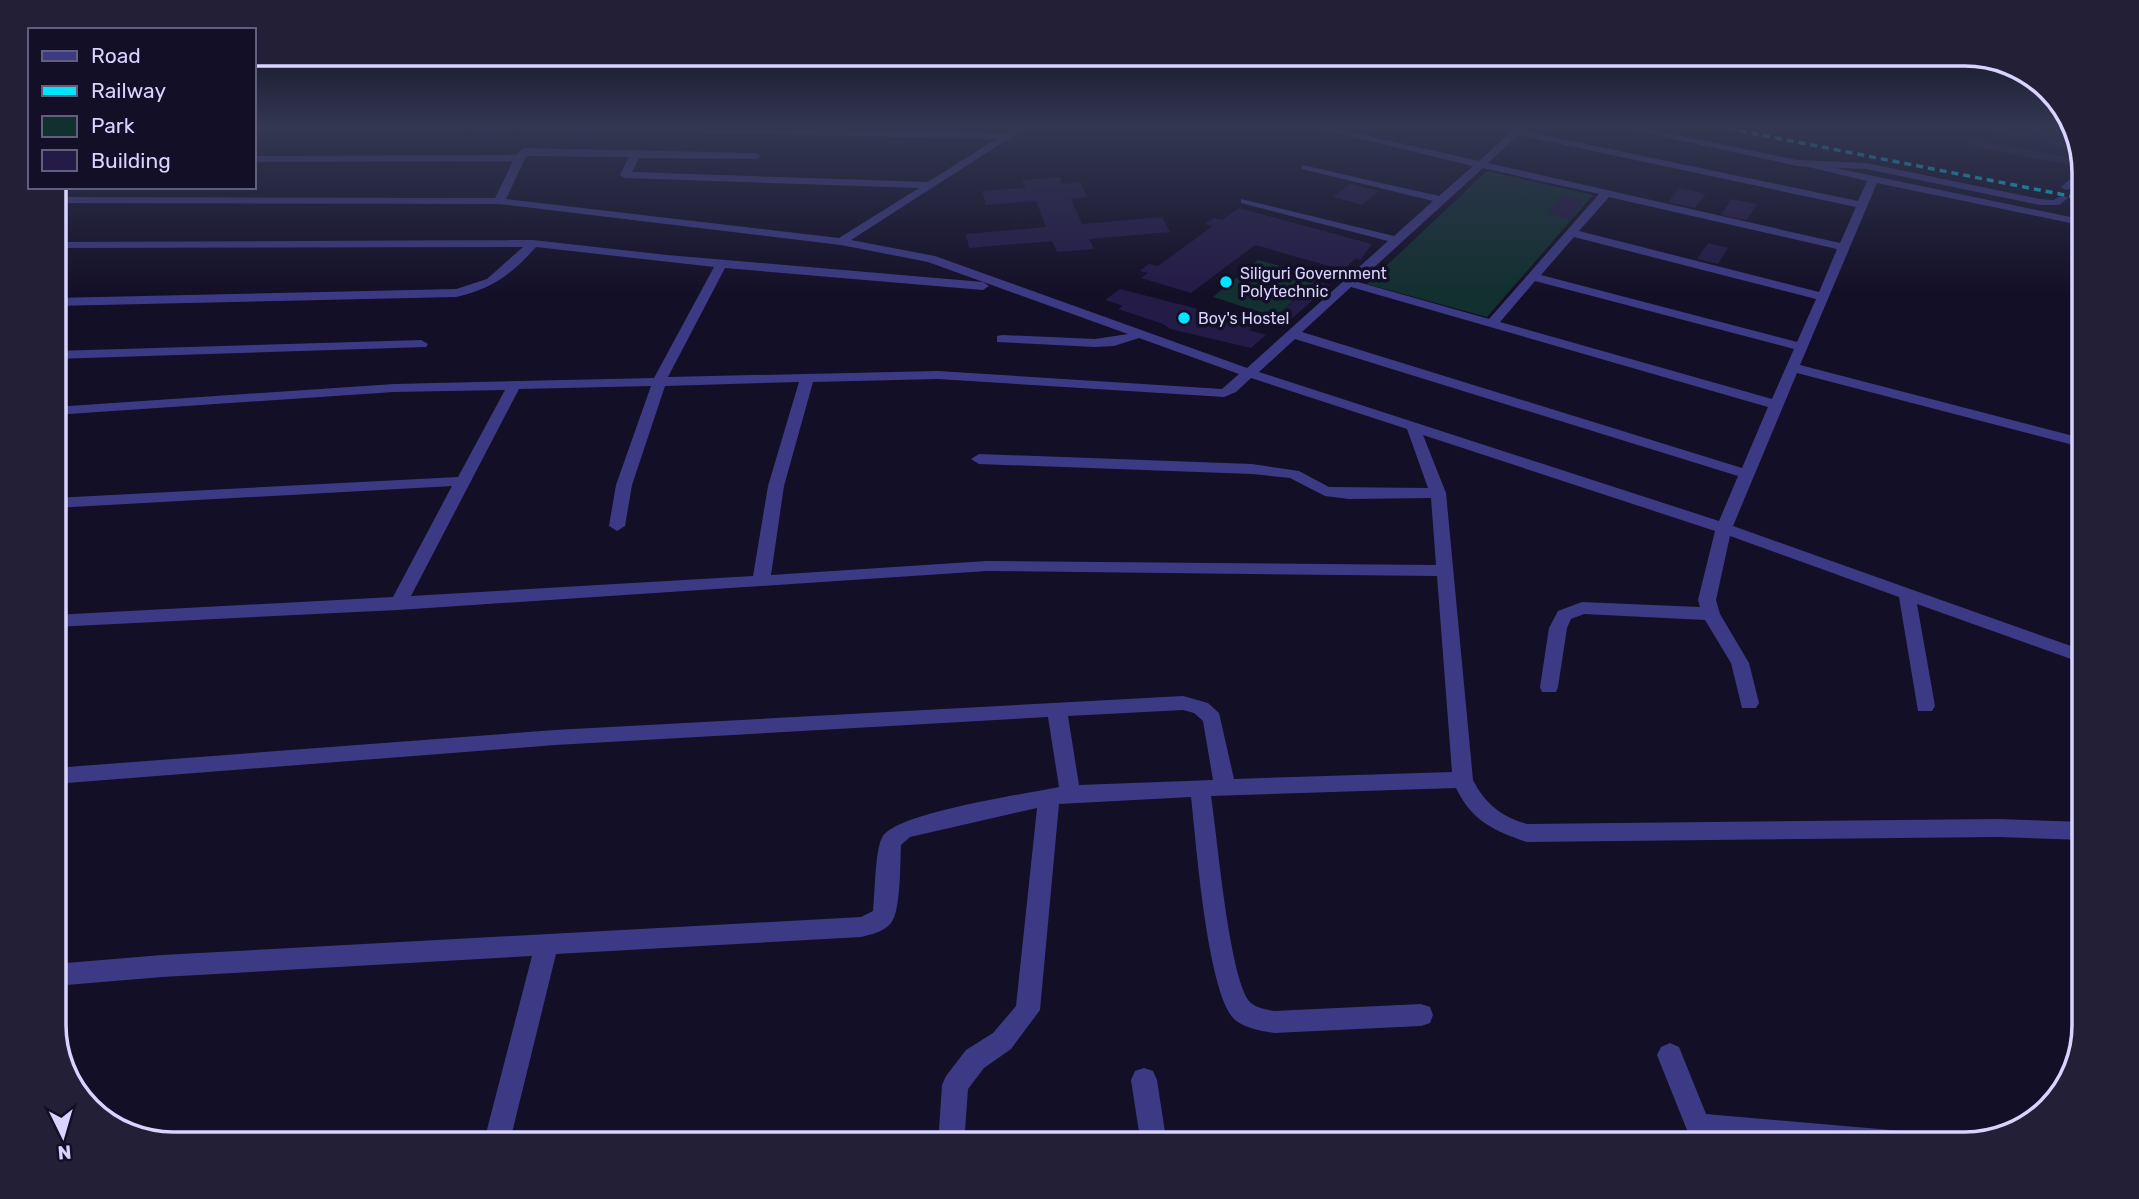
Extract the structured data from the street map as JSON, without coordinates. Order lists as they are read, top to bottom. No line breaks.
{"places":["Siliguri Government Polytechnic","Boy's Hostel"],"legend":["Road","Railway","Park","Building"],"north":"bottom"}
